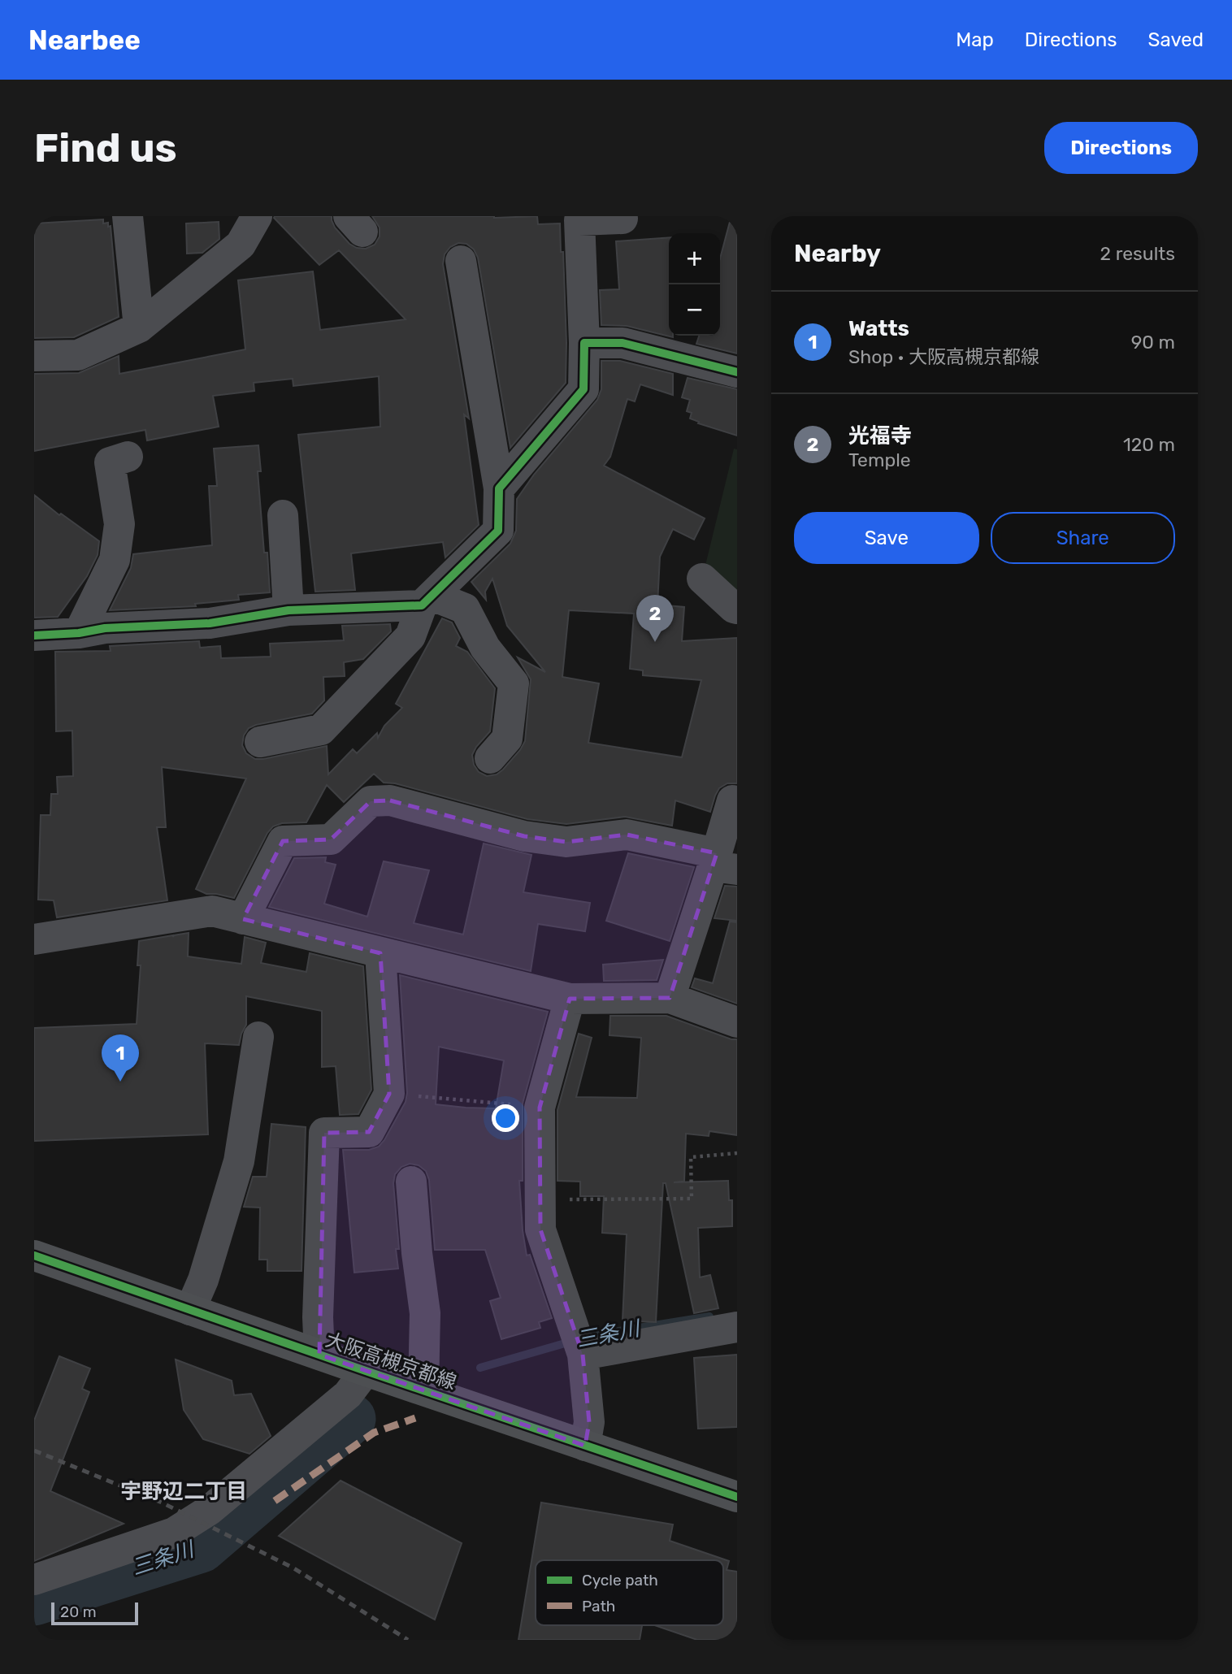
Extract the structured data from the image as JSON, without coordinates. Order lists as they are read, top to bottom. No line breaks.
{"streets":{"main road":["大阪高槻京都線"]},"districts":["宇野辺二丁目"],"water":["三条川"],"legend":["Cycle path","Path"],"scale_bar":"20 m","page":{"header":"Nearbee","nav":["Map","Directions","Saved"],"buttons":["Directions",["Save","Share"]],"title":"Find us","heading":["Nearby","2 results"],"map_buttons":["+","−"],"list":[{"mark":"1","name":"Watts","note":"Shop · 大阪高槻京都線","value":"90 m"},{"mark":"2","name":"光福寺","note":"Temple","value":"120 m"}],"pins":["2","1"],"scale":"20 m"}}
